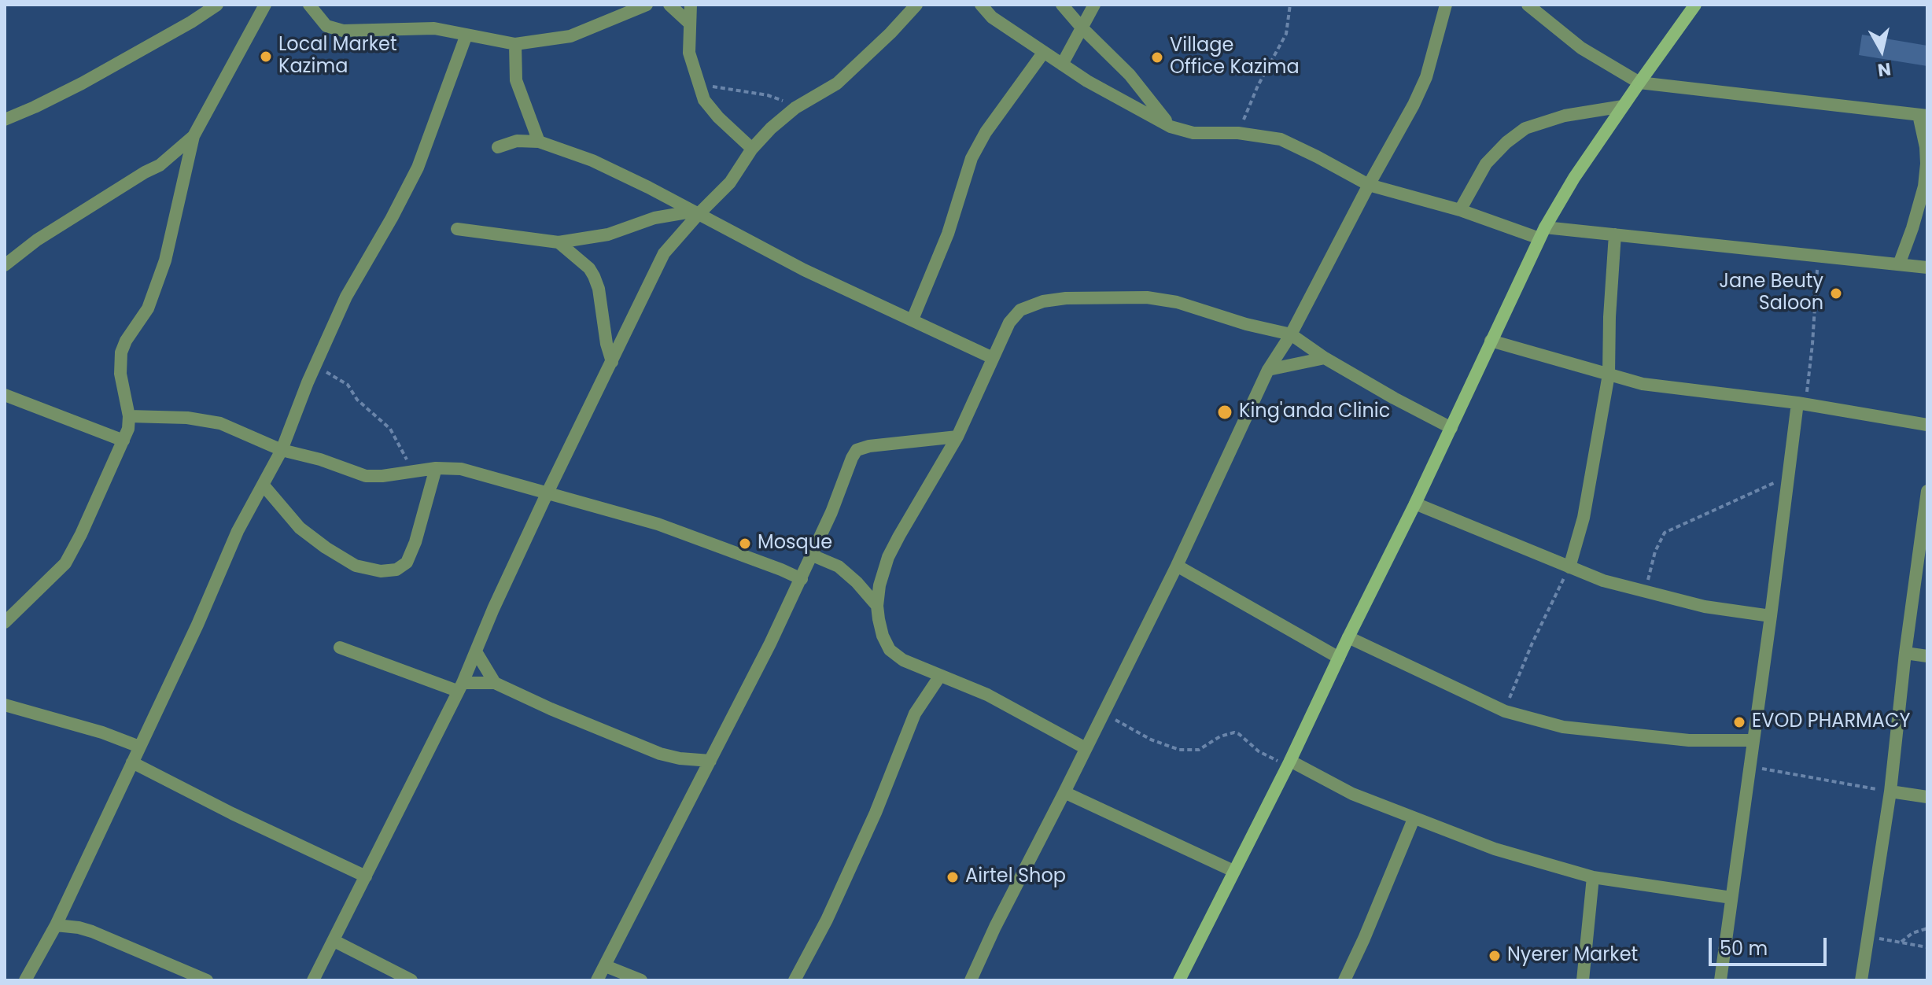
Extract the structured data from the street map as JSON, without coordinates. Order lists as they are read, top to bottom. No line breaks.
{"places":["Local Market Kazima","Village Office Kazima","Jane Beuty Saloon","King'anda Clinic","Mosque","EVOD PHARMACY","Airtel Shop","Nyerer Market"],"scale_bar":"50 m","north":"bottom"}
